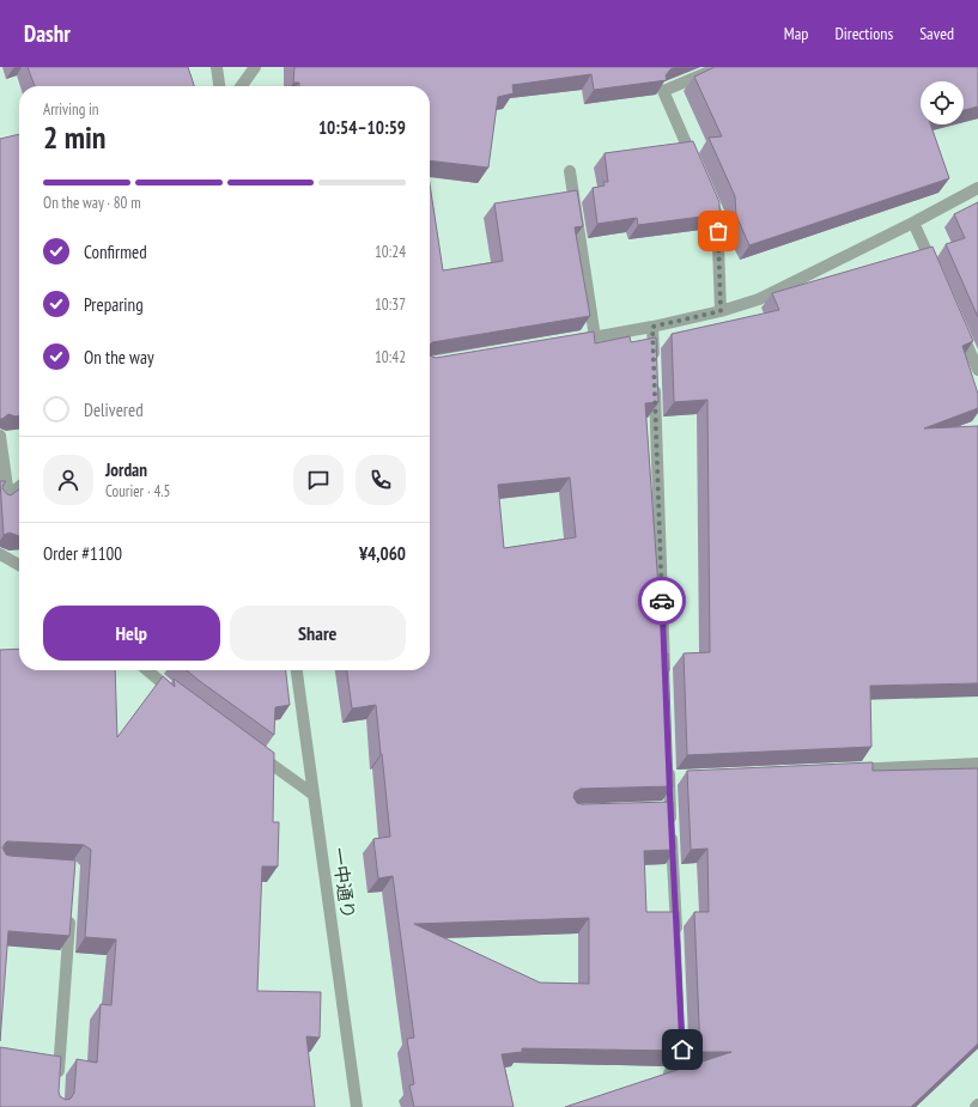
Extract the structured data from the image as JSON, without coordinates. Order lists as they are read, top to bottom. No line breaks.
{"streets":{"street":["一中通り"]},"page":{"header":"Dashr","nav":["Map","Directions","Saved"],"heading":["2 min","Arriving in","10:54–10:59"],"panel":["Jordan","Courier · 4.5","Order #1100","¥4,060"],"bar":"On the way · 80 m","list":[["Confirmed","10:24"],["Preparing","10:37"],["On the way","10:42"],"Delivered"],"buttons":["Help","Share"]}}
